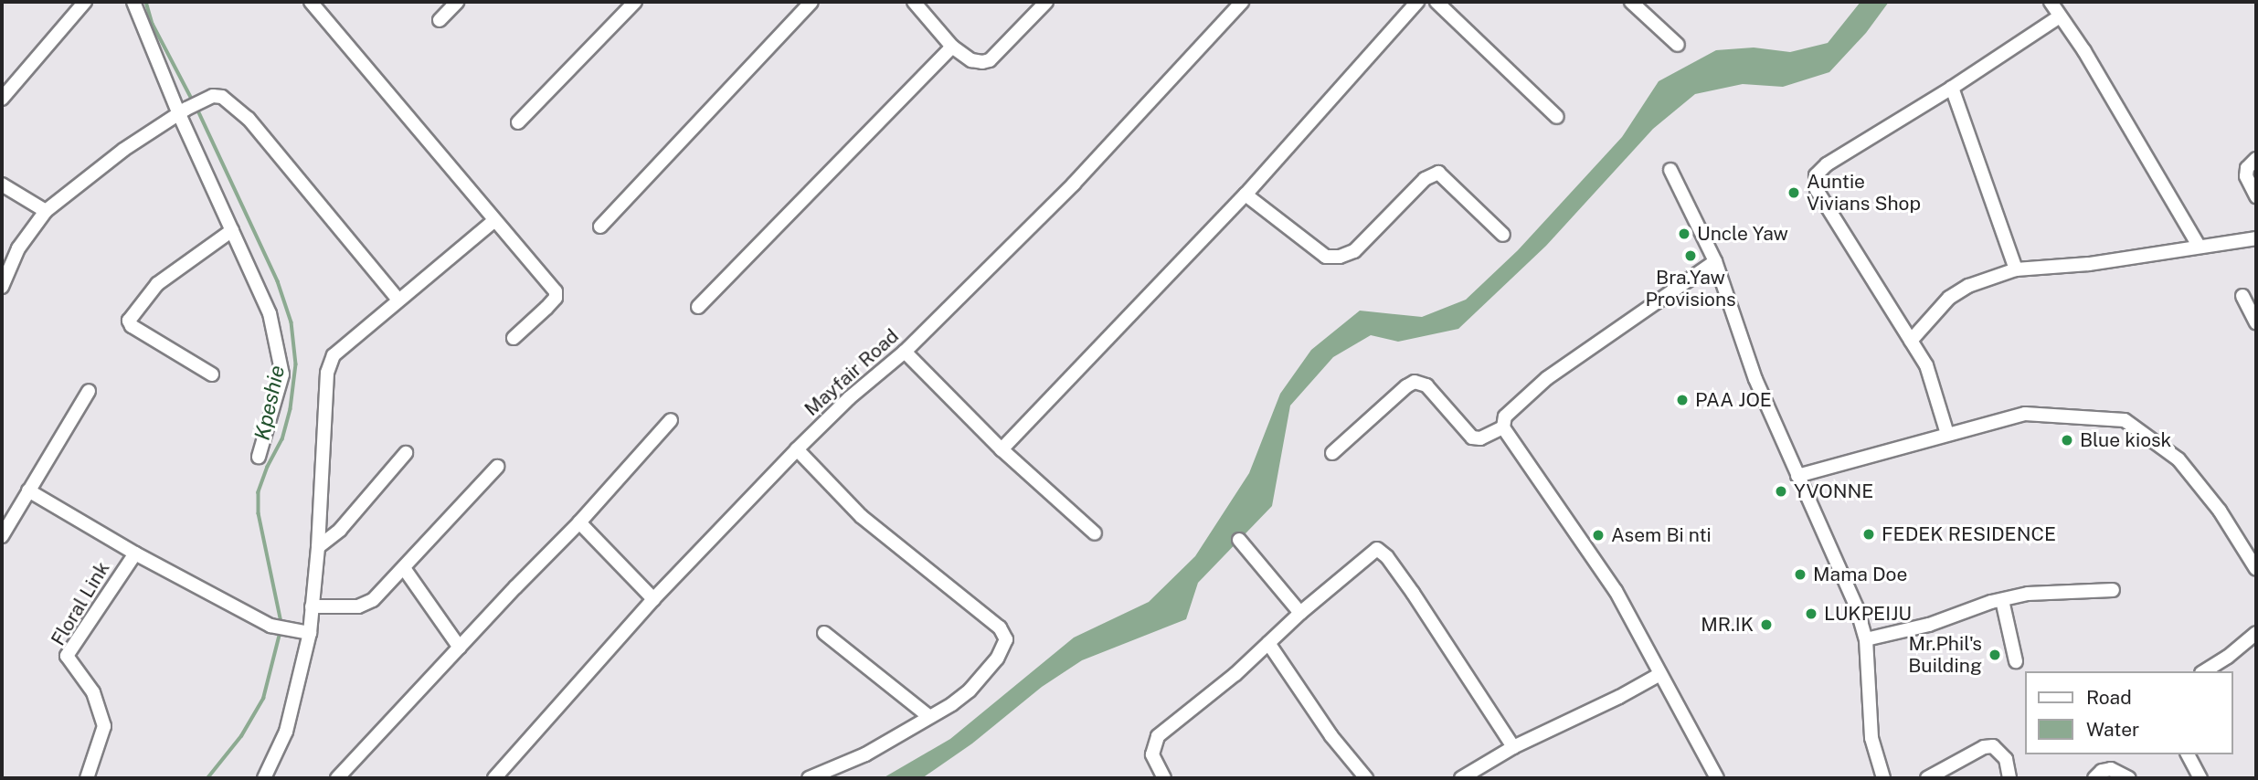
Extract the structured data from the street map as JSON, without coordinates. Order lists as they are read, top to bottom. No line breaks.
{"streets":{"street":["Mayfair Road","Floral Link"]},"water":["Kpeshie"],"places":["Auntie Vivians Shop","Uncle Yaw","Bra.Yaw Provisions","PAA JOE","Blue kiosk","YVONNE","FEDEK RESIDENCE","Asem Bi nti","Mama Doe","LUKPEIJU","MR.IK","Mr.Phil's Building"],"legend":["Road","Water"]}
